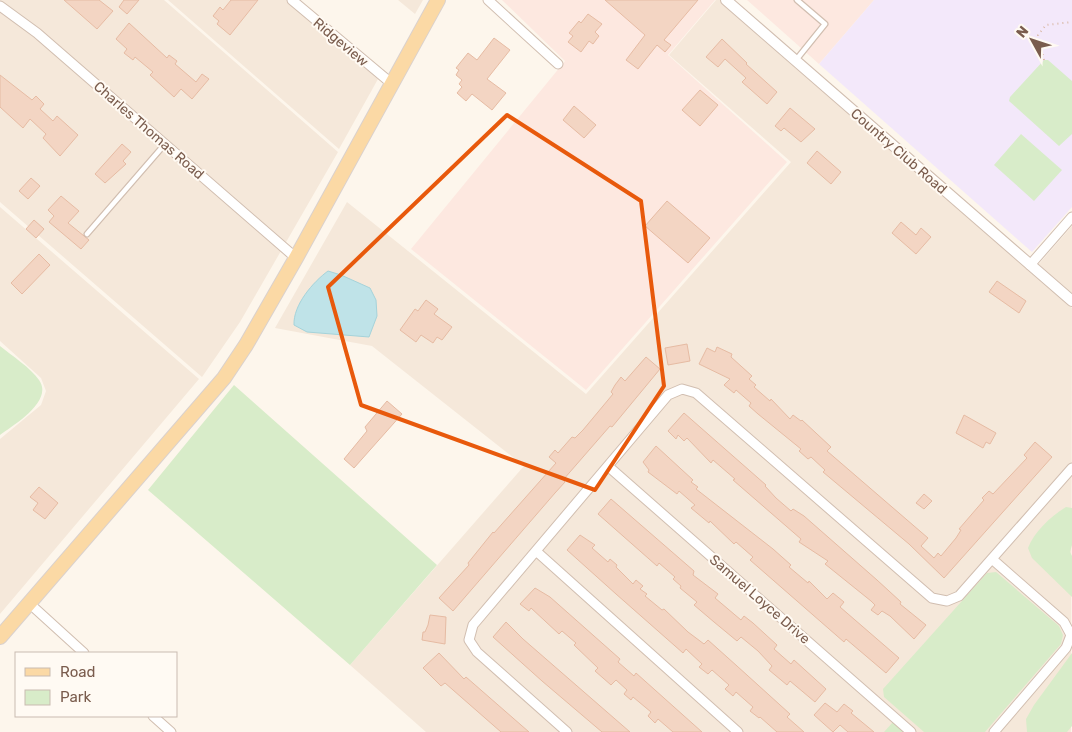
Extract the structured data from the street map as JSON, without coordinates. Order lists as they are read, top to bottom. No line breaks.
{"streets":{"street":["Ridgeview","Charles Thomas Road","Country Club Road","Samuel Loyce Drive"]},"legend":["Road","Park"],"north":"top left"}
